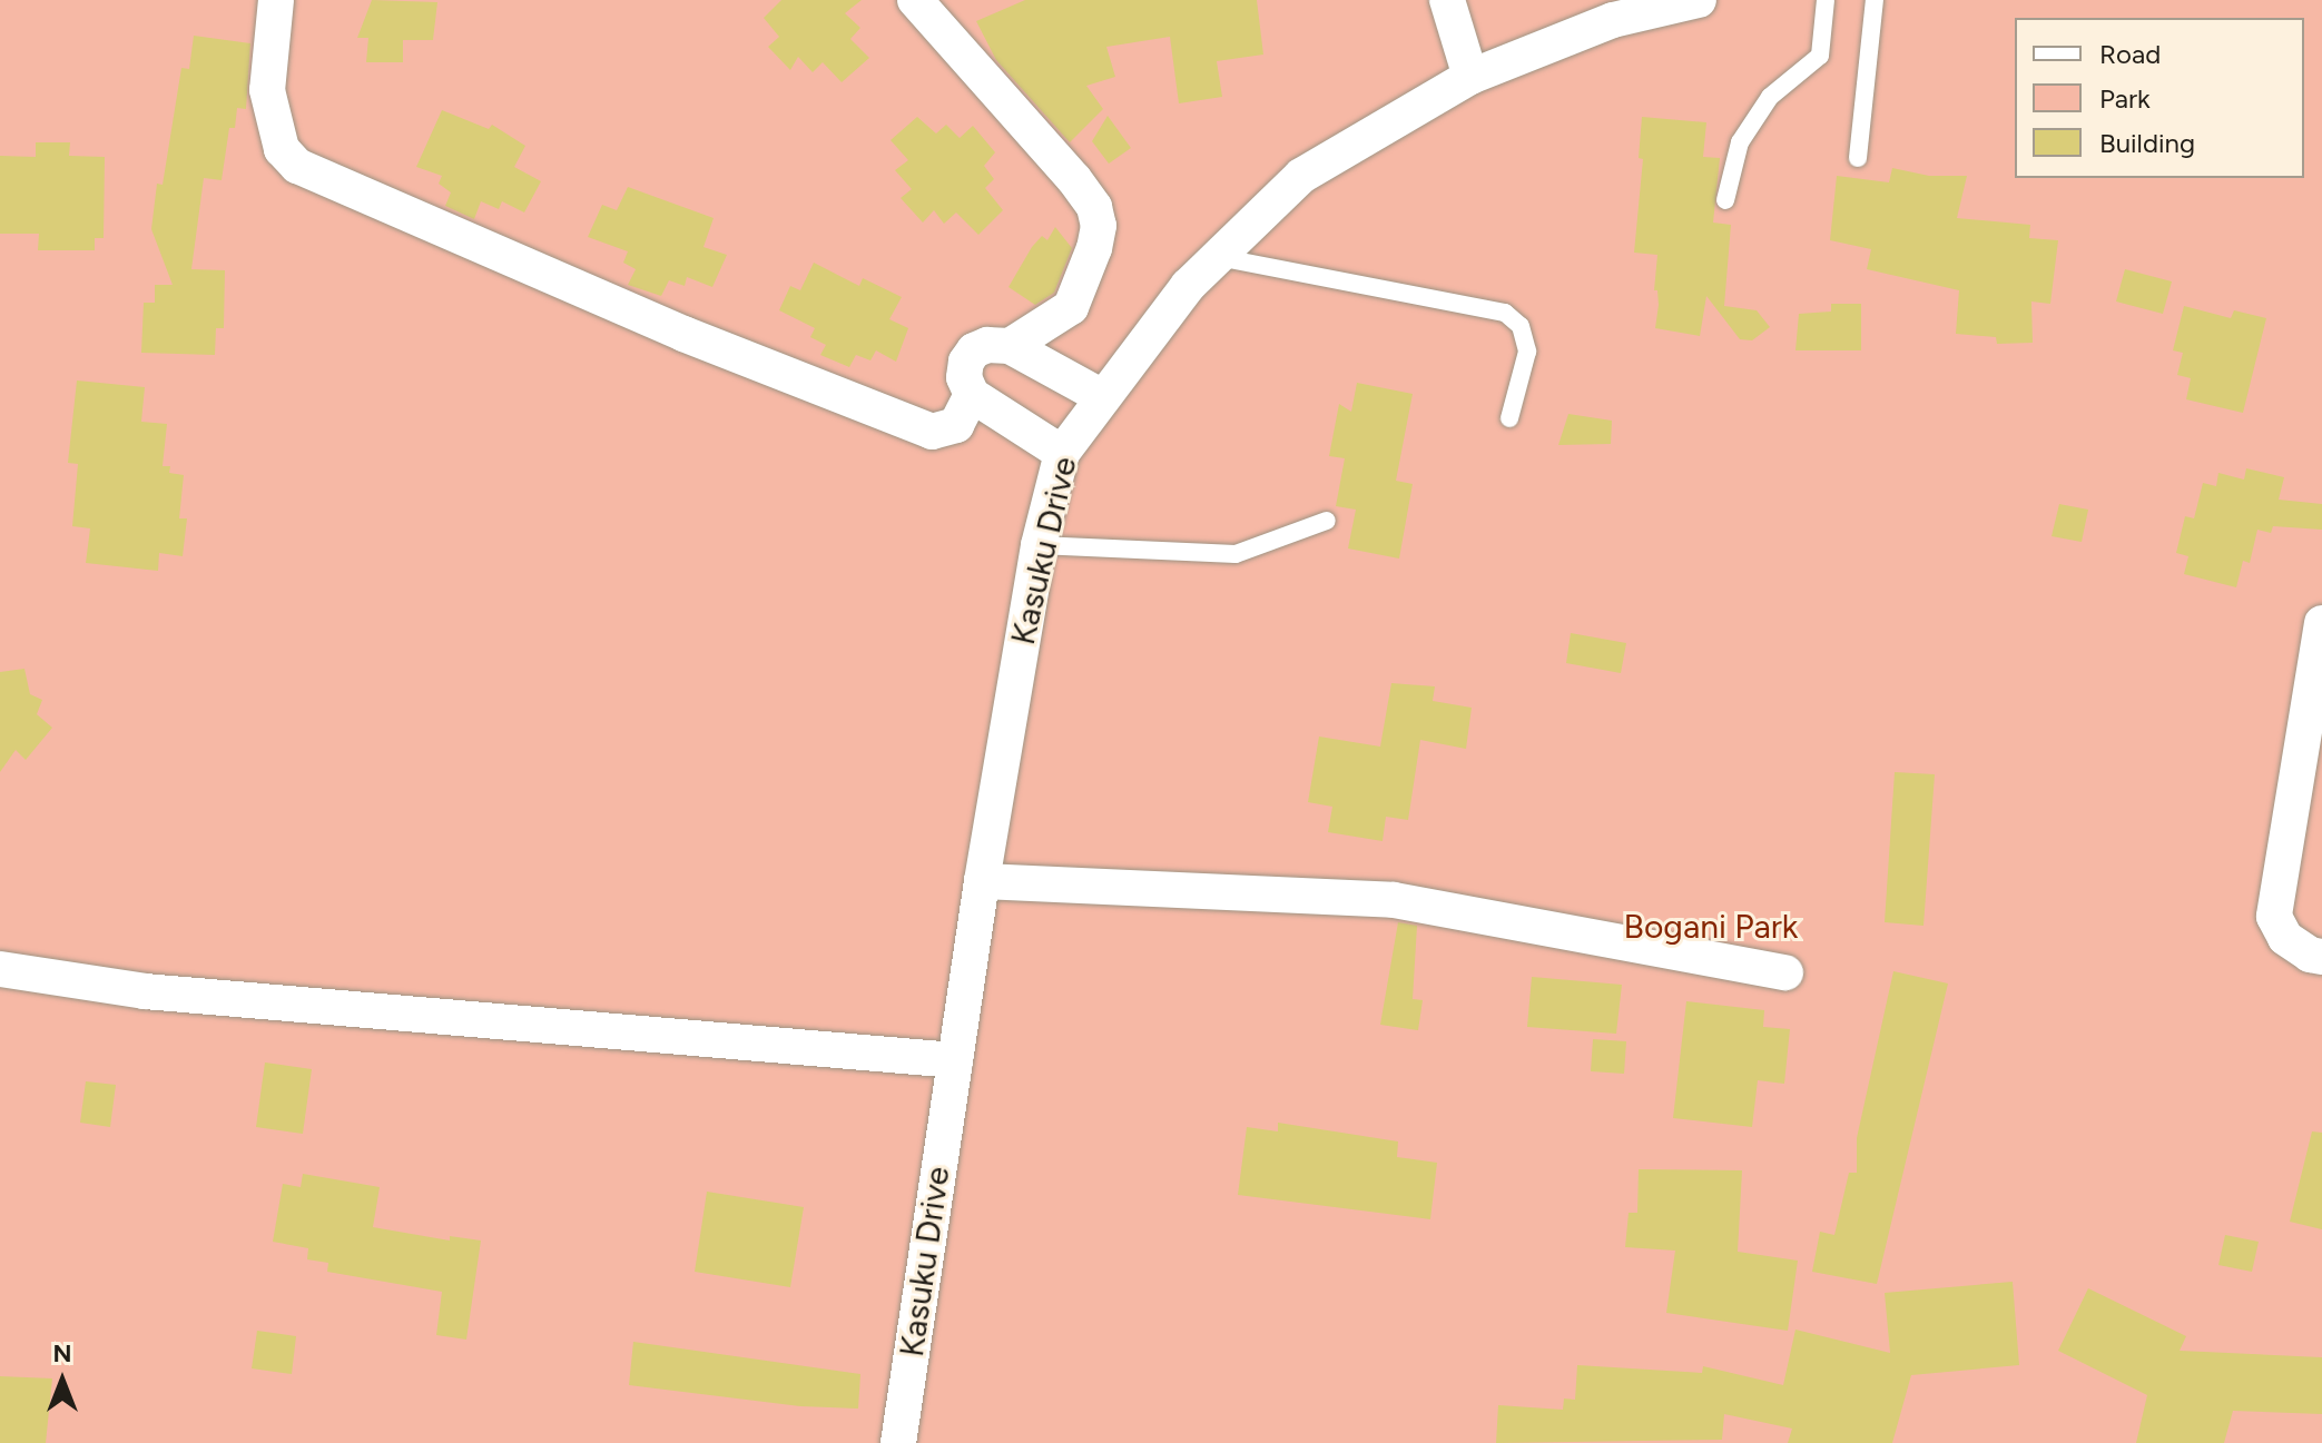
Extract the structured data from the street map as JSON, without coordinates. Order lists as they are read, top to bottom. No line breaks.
{"streets":{"street":["Kasuku Drive"]},"parks":["Bogani Park"],"legend":["Road","Park","Building"],"north":"top"}
